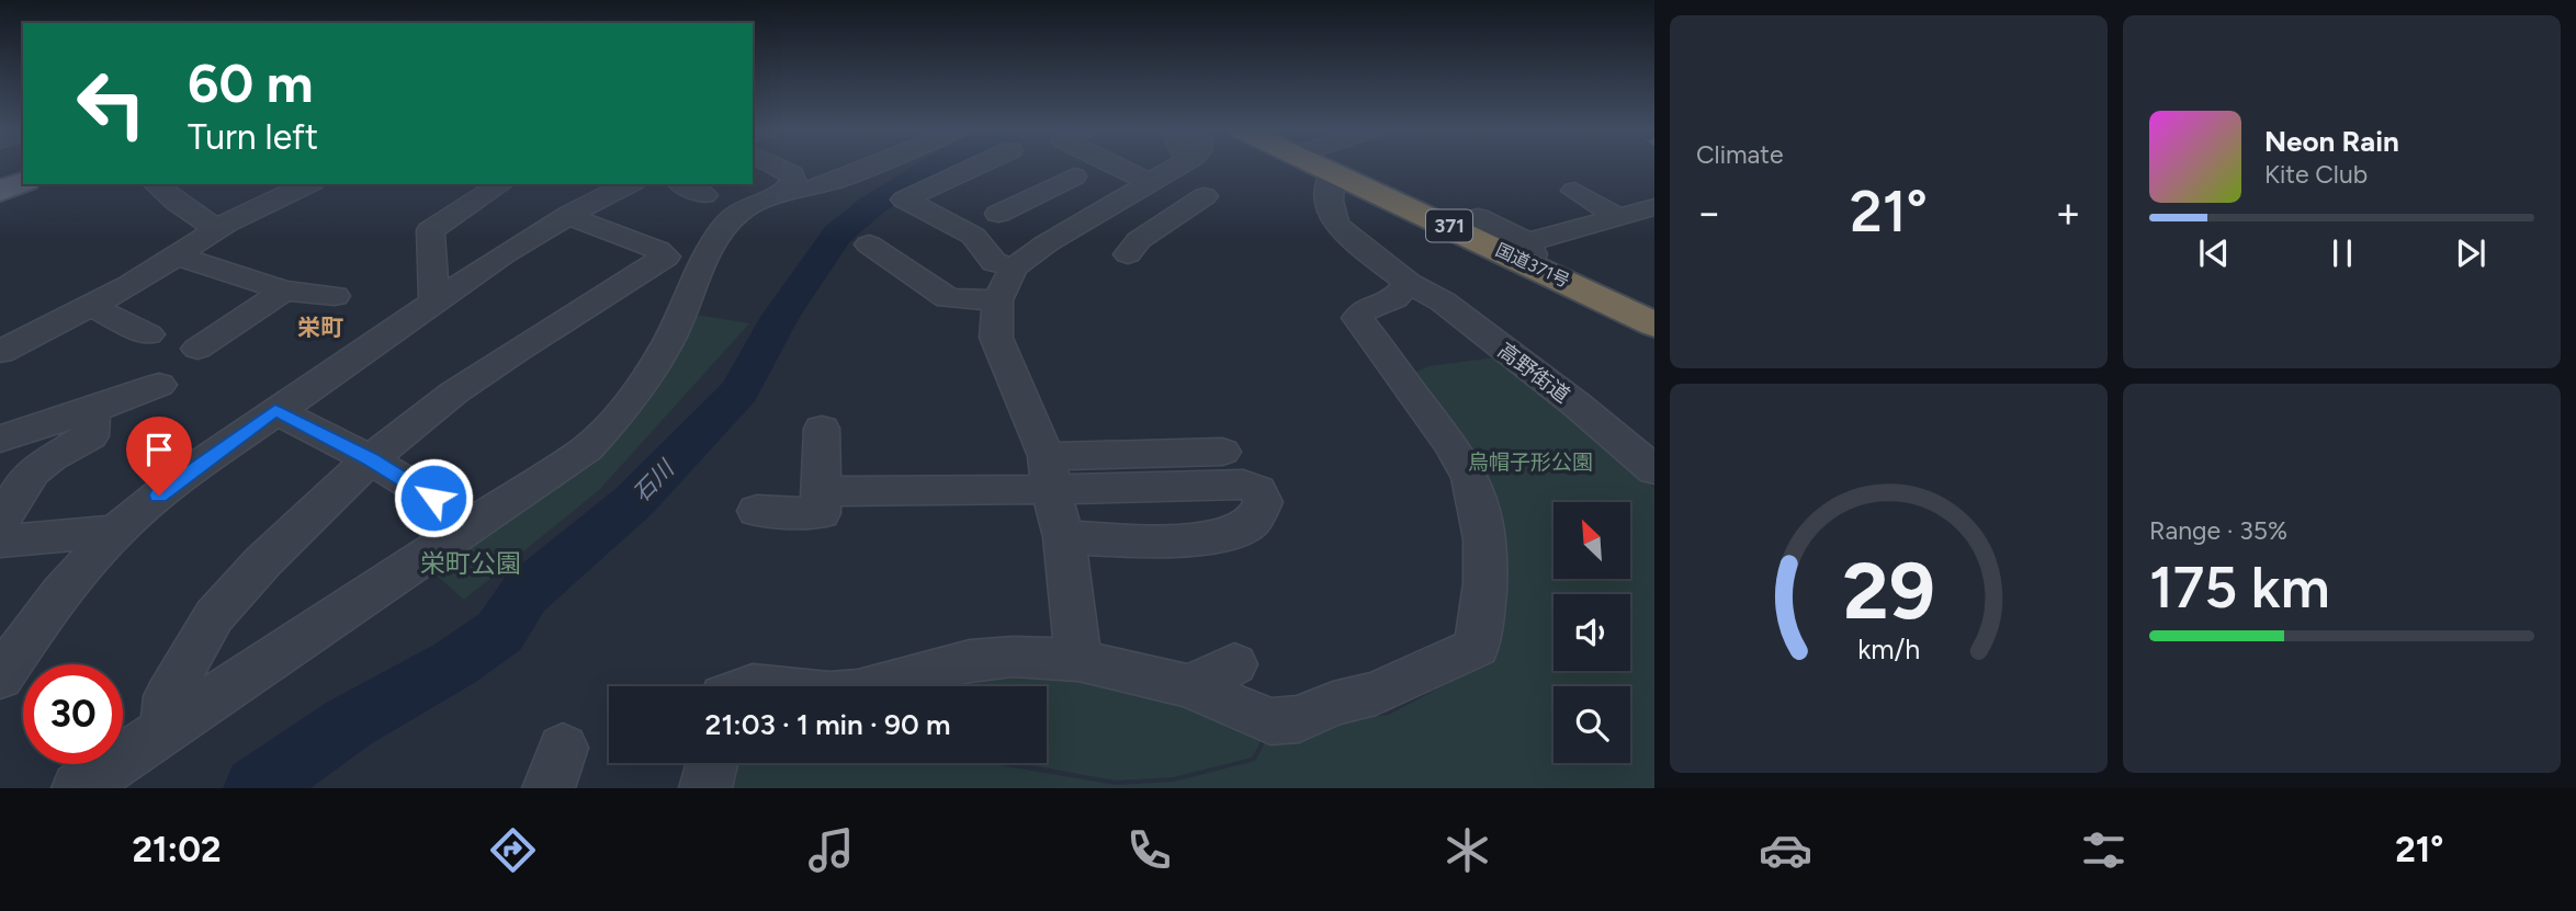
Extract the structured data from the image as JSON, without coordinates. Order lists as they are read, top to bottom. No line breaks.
{"streets":{"highway":["371","国道371号"],"street":["高野街道"]},"districts":["栄町"],"water":["石川"],"parks":["烏帽子形公園","栄町公園"],"north":"top left","page":{"tile":["Climate",["Range · 35%","175 km"]],"turn":["60 m","Turn left"],"song":["Neon Rain","Kite Club"],"heat":["−","21°","+"],"limit":"30","trip":"21:03 · 1 min · 90 m","tabs":["21:02","21°"],"gauge":["29","km/h"]}}
